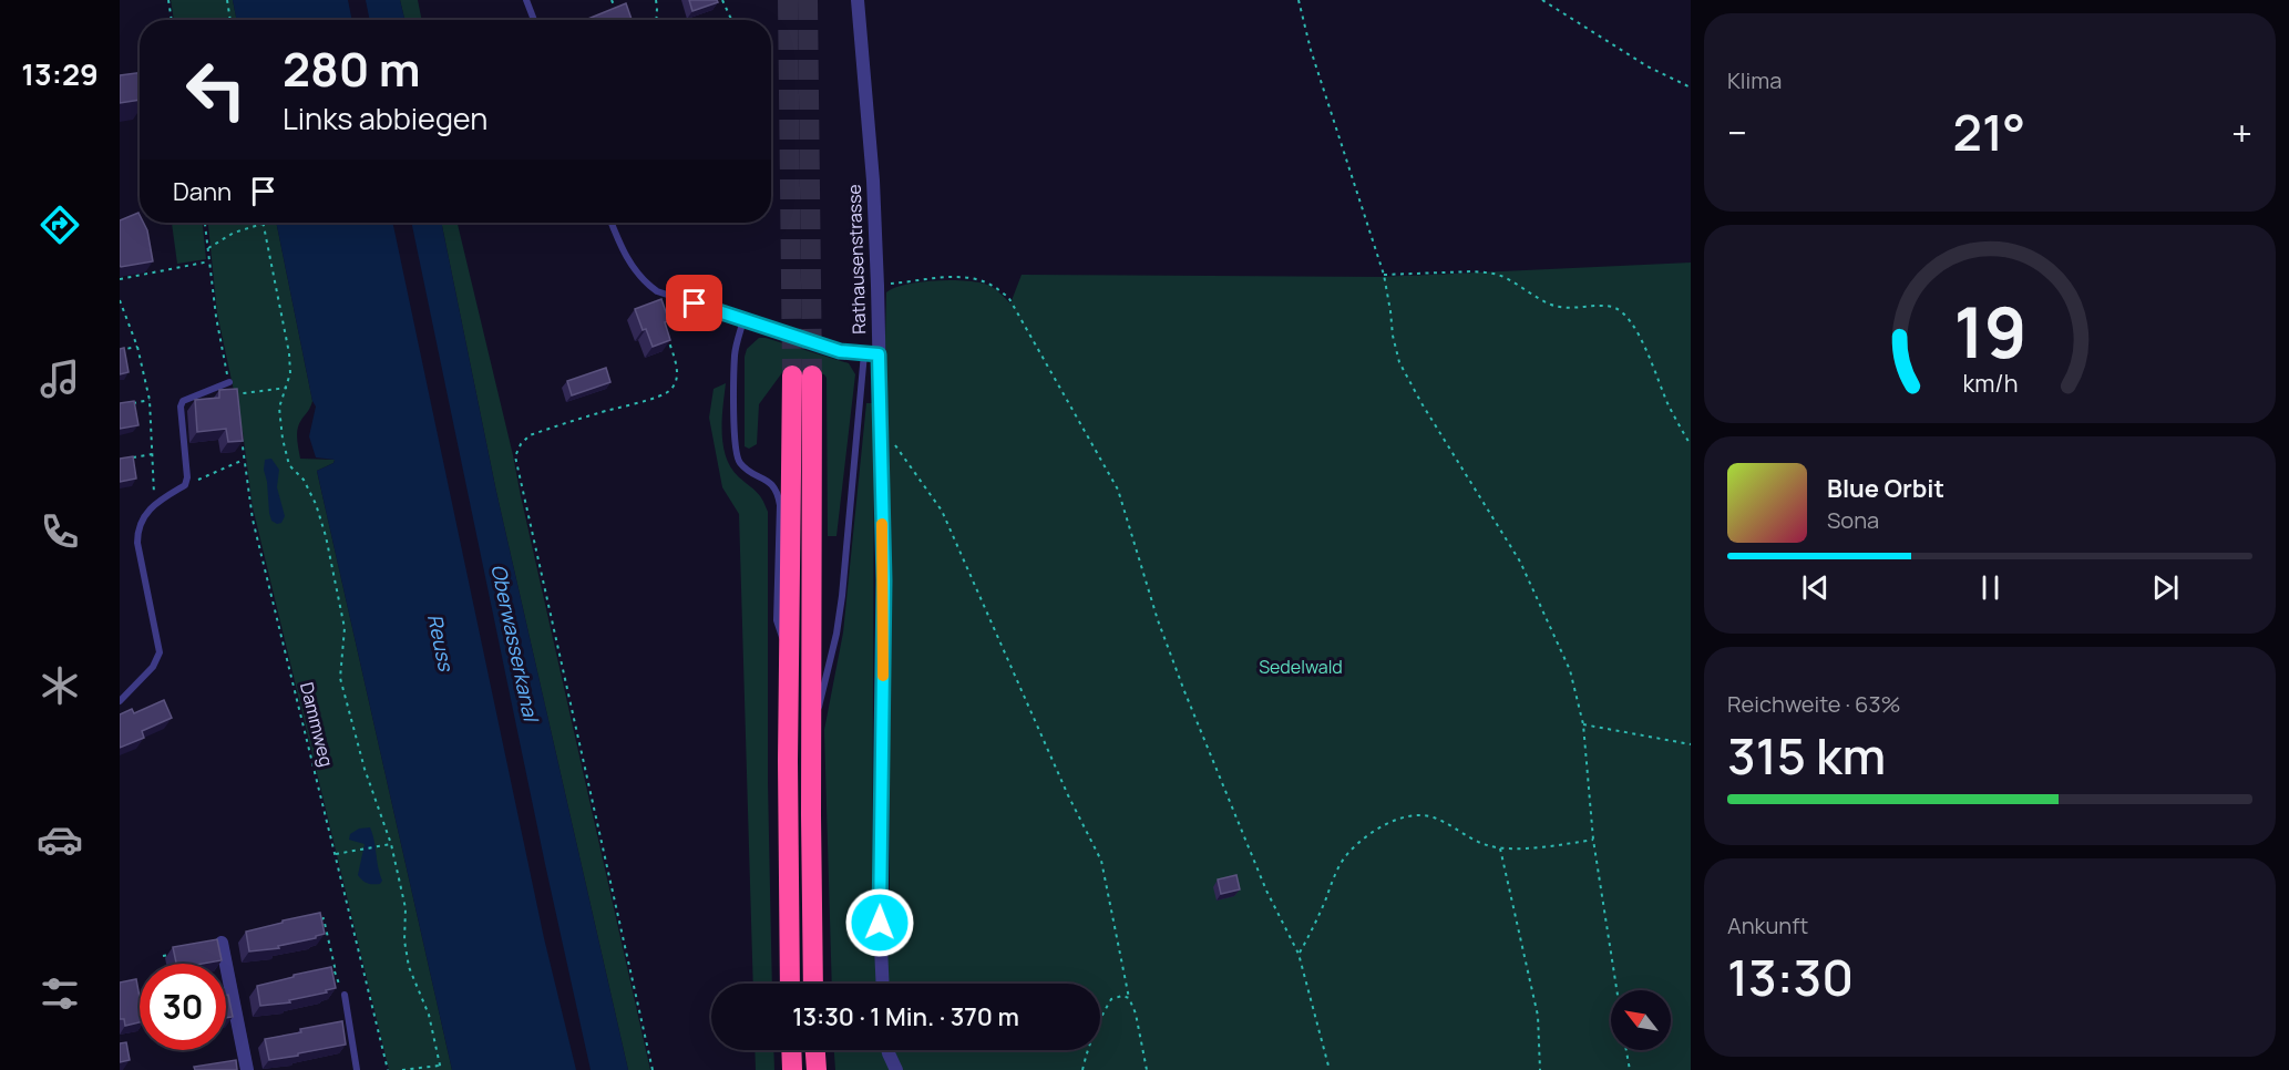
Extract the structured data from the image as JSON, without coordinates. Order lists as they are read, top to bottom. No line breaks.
{"streets":{"street":["Rathausenstrasse"],"path":["Dammweg"]},"water":["Reuss","Oberwasserkanal"],"parks":["Sedelwald"],"north":"top left","page":{"tabs":"13:29","tile":["Klima",["Reichweite · 63%","315 km"],["Ankunft","13:30"]],"turn":["280 m","Links abbiegen"],"heat":["−","21°","+"],"then":"Dann","song":["Blue Orbit","Sona"],"limit":"30","trip":"13:30 · 1 Min. · 370 m","gauge":["19","km/h"]}}
